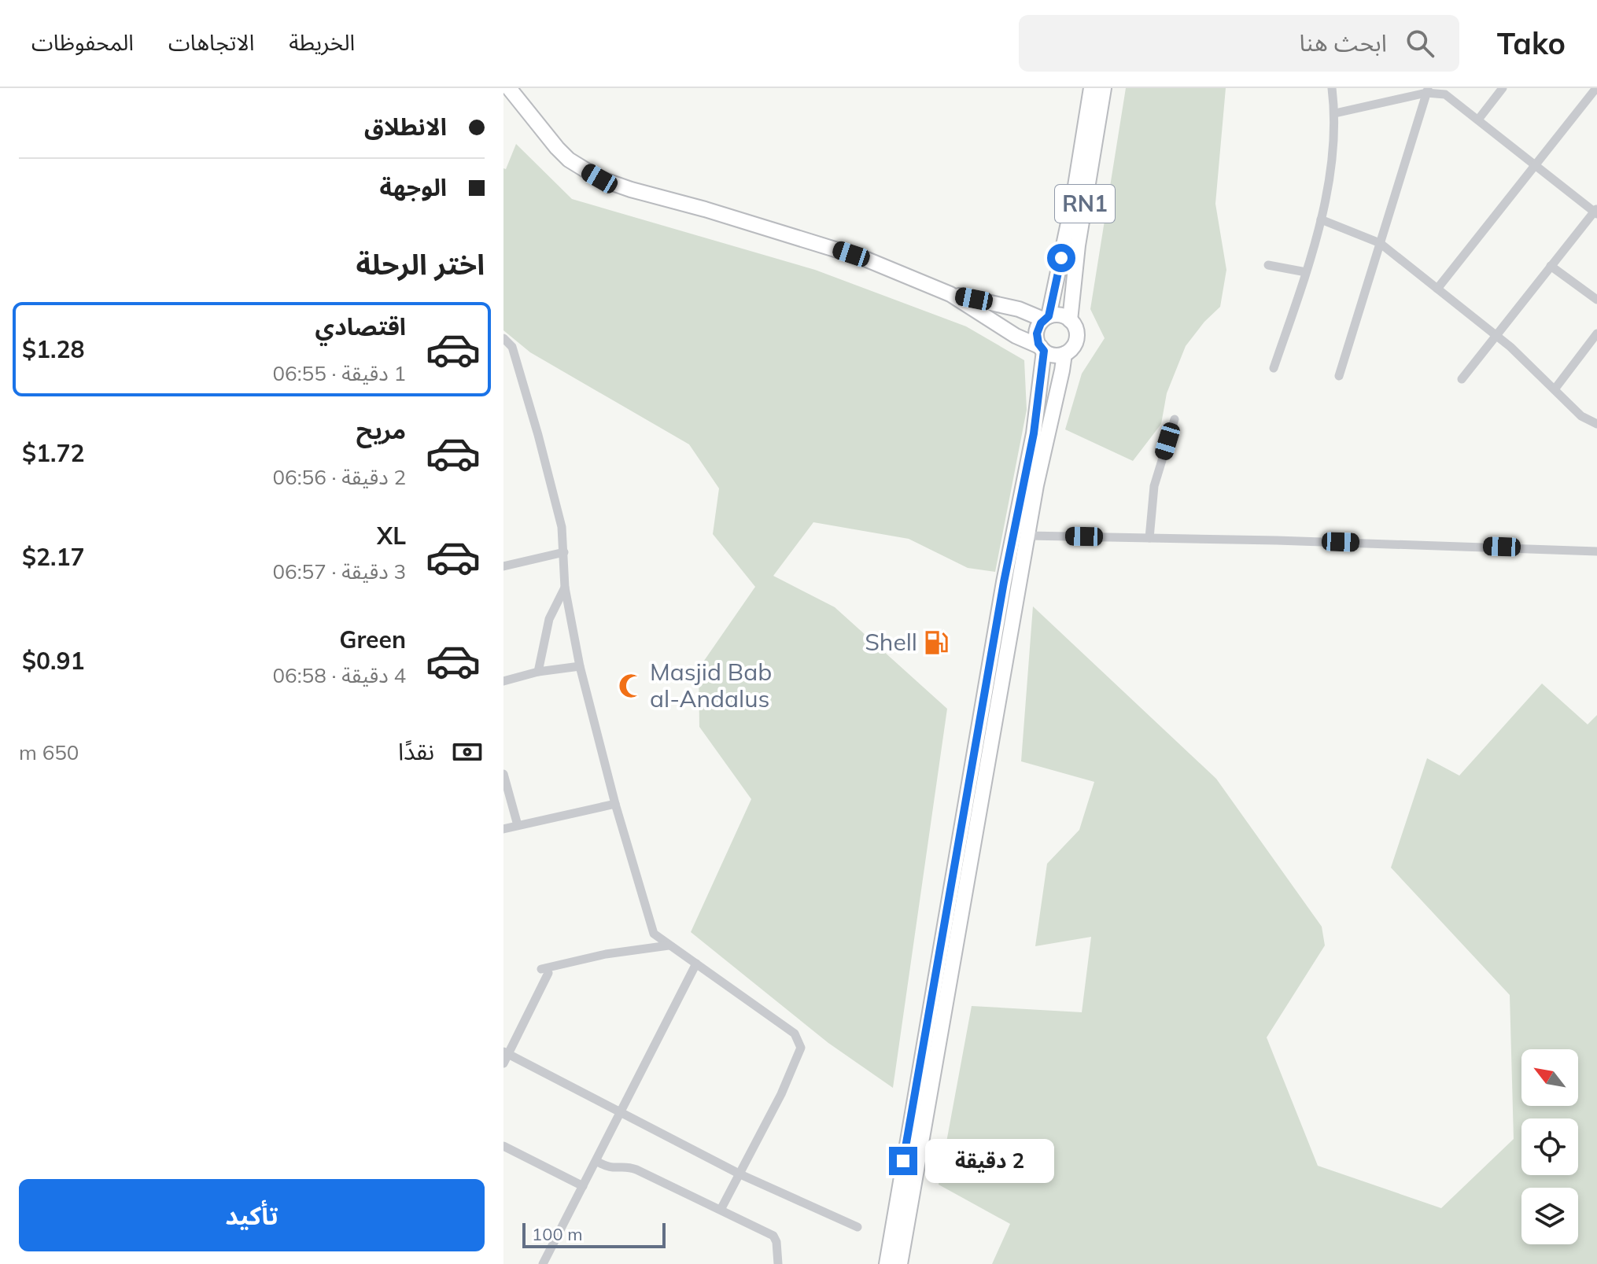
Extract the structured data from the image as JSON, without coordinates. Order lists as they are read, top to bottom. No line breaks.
{"streets":{"highway":["RN1"]},"places":{"fuel station":["Shell"],"mosque":["Masjid Bab al-Andalus"]},"scale_bar":"100 m","north":"top left","page":{"header":"Tako","search":"ابحث هنا","nav":["الخريطة","الاتجاهات","المحفوظات"],"banner":["الانطلاق","الوجهة"],"heading":"اختر الرحلة","list":[{"name":"اقتصادي","note":"1 دقيقة · 06:55","value":"$1.28"},{"name":"مريح","note":"2 دقيقة · 06:56","value":"$1.72"},{"name":"XL","note":"3 دقيقة · 06:57","value":"$2.17"},{"name":"Green","note":"4 دقيقة · 06:58","value":"$0.91"}],"pay":["نقدًا","650 m"],"bubble":"2 دقيقة","buttons":"تأكيد","scale":"100 m"}}
